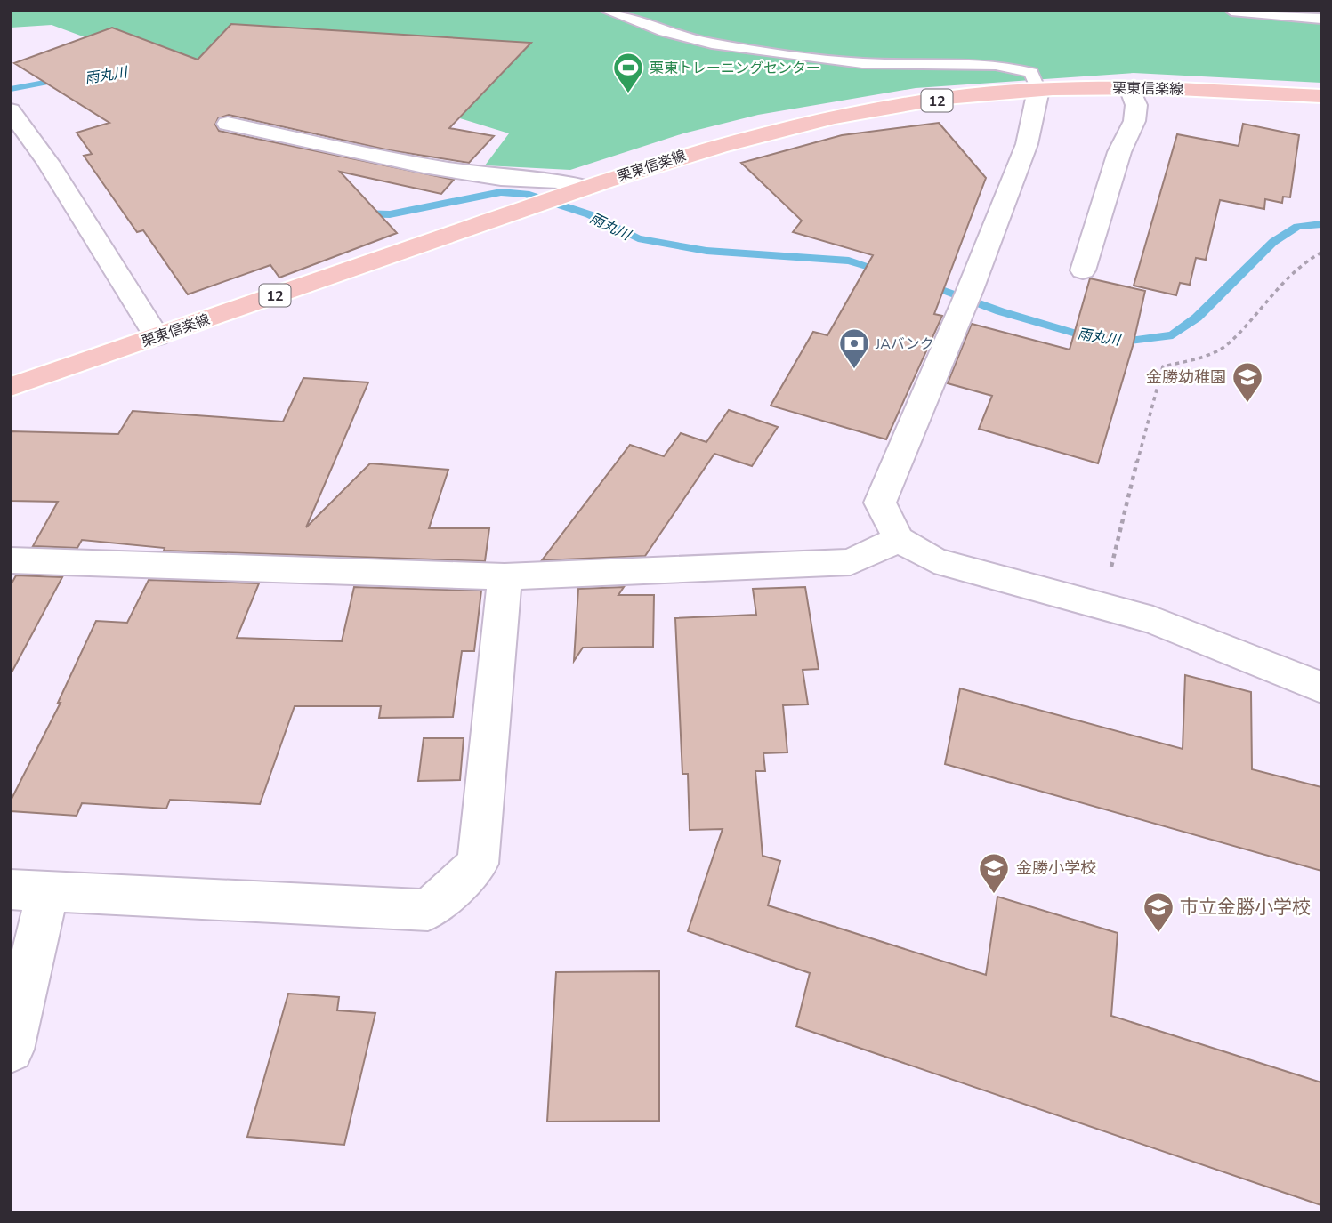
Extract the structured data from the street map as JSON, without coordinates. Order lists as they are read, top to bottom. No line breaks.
{"streets":{"main road":["栗東信楽線","12"]},"water":["雨丸川"],"places":{"sports":["栗東トレーニングセンター"],"bank":["JAバンク"],"school or university":["金勝幼稚園","金勝小学校","市立金勝小学校"]}}
